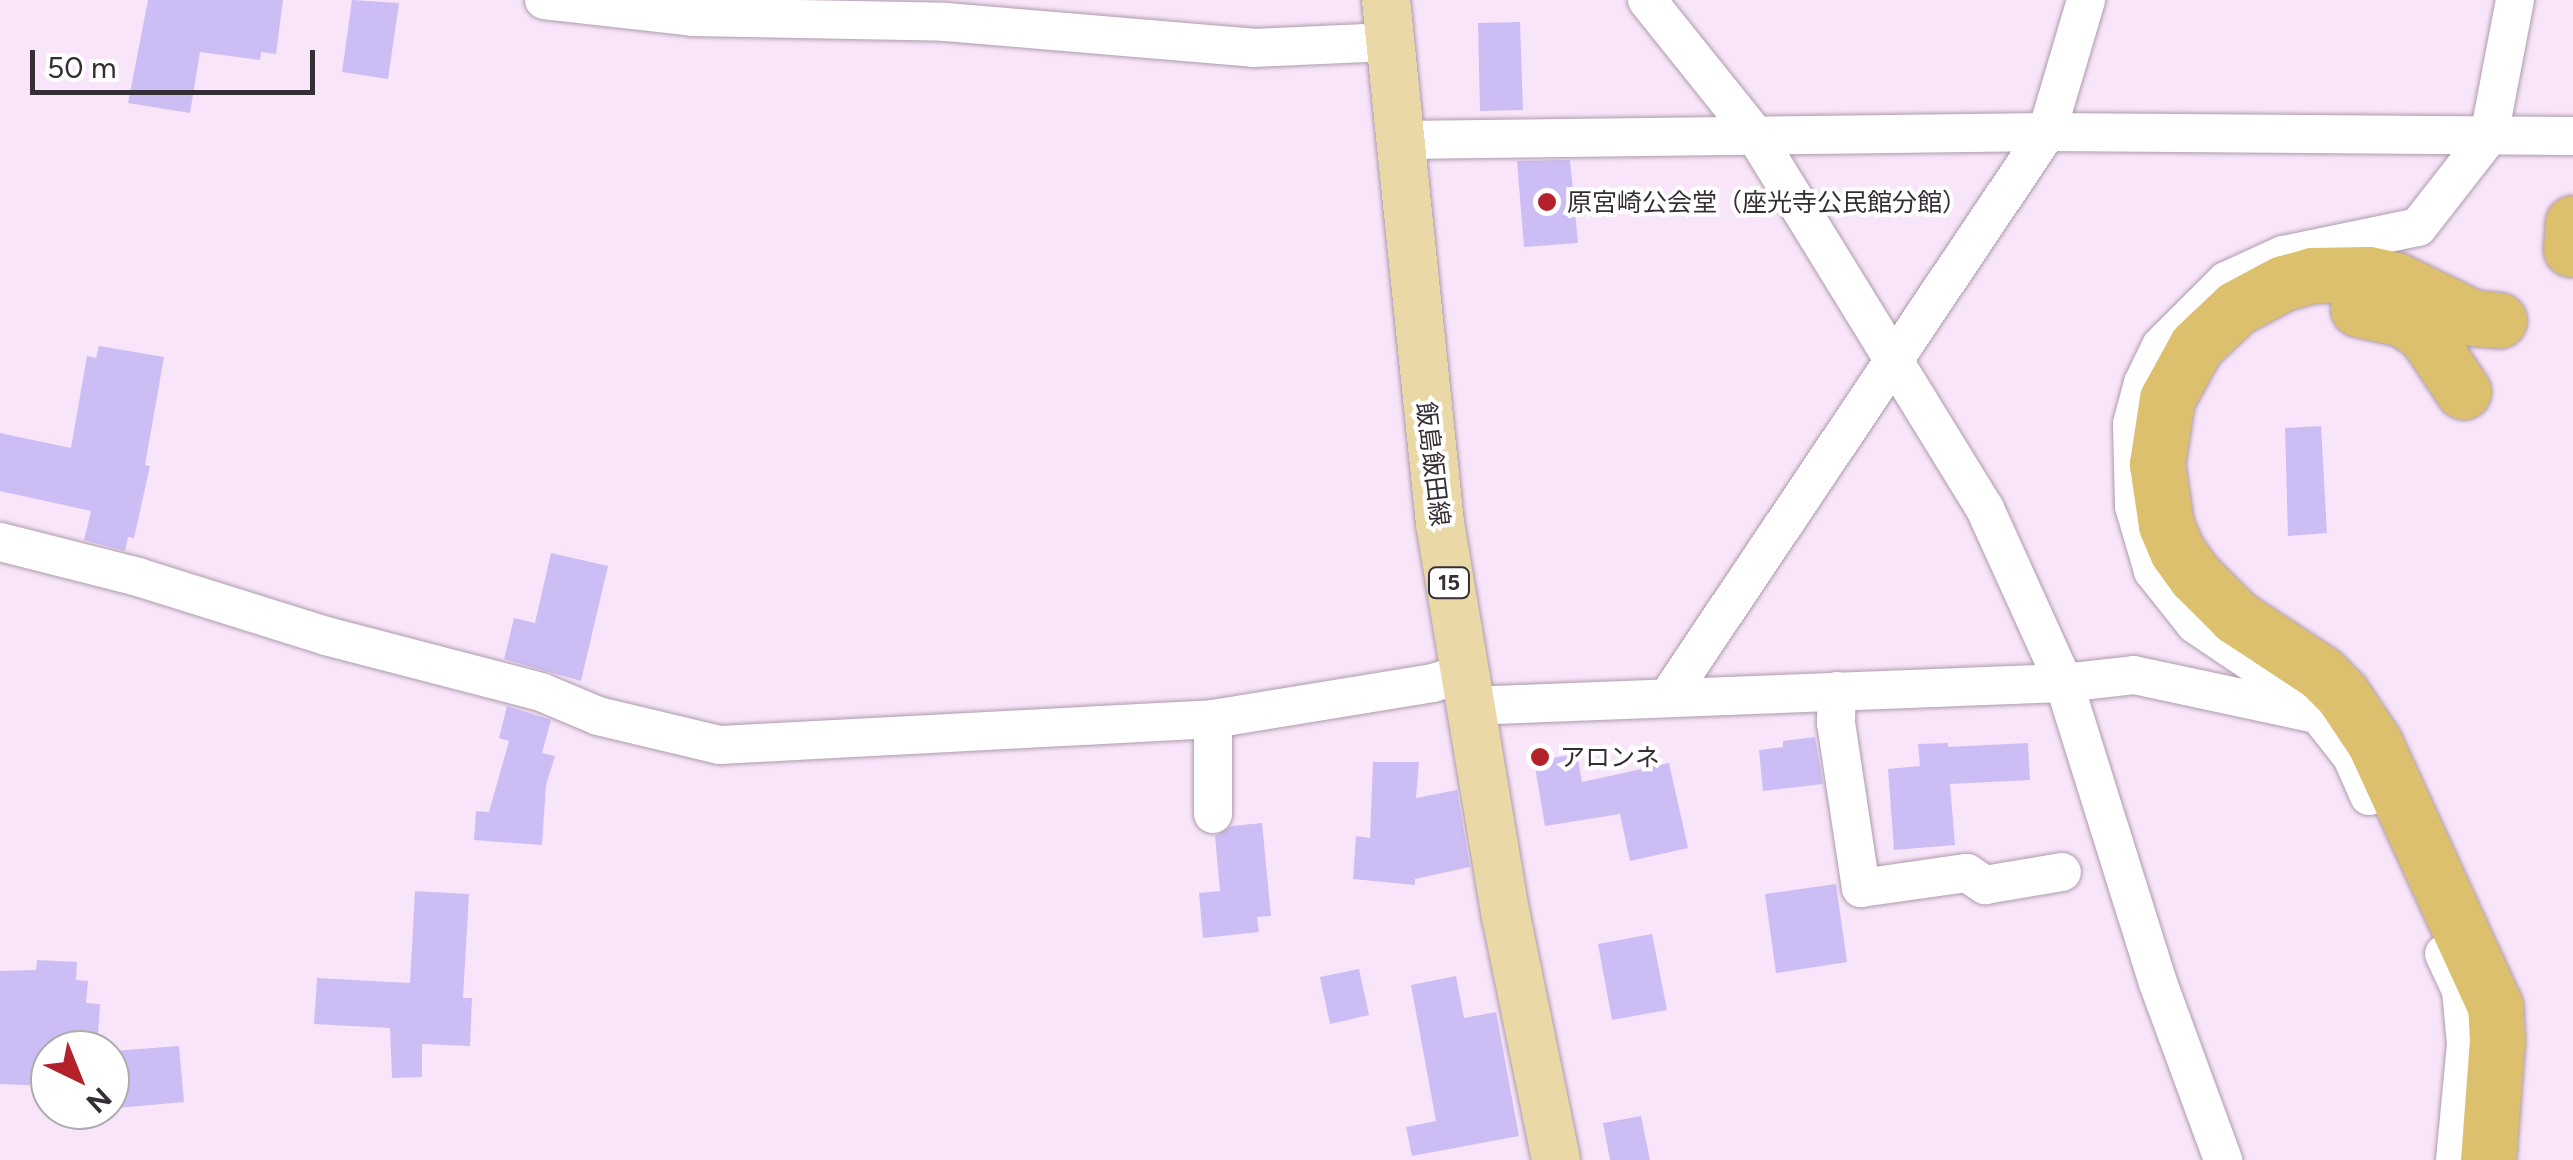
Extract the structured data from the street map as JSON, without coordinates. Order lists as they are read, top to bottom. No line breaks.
{"streets":{"main road":["飯島飯田線","15"]},"places":["原宮崎公会堂（座光寺公民館分館）","アロンネ"],"scale_bar":"50 m","north":"bottom right"}
